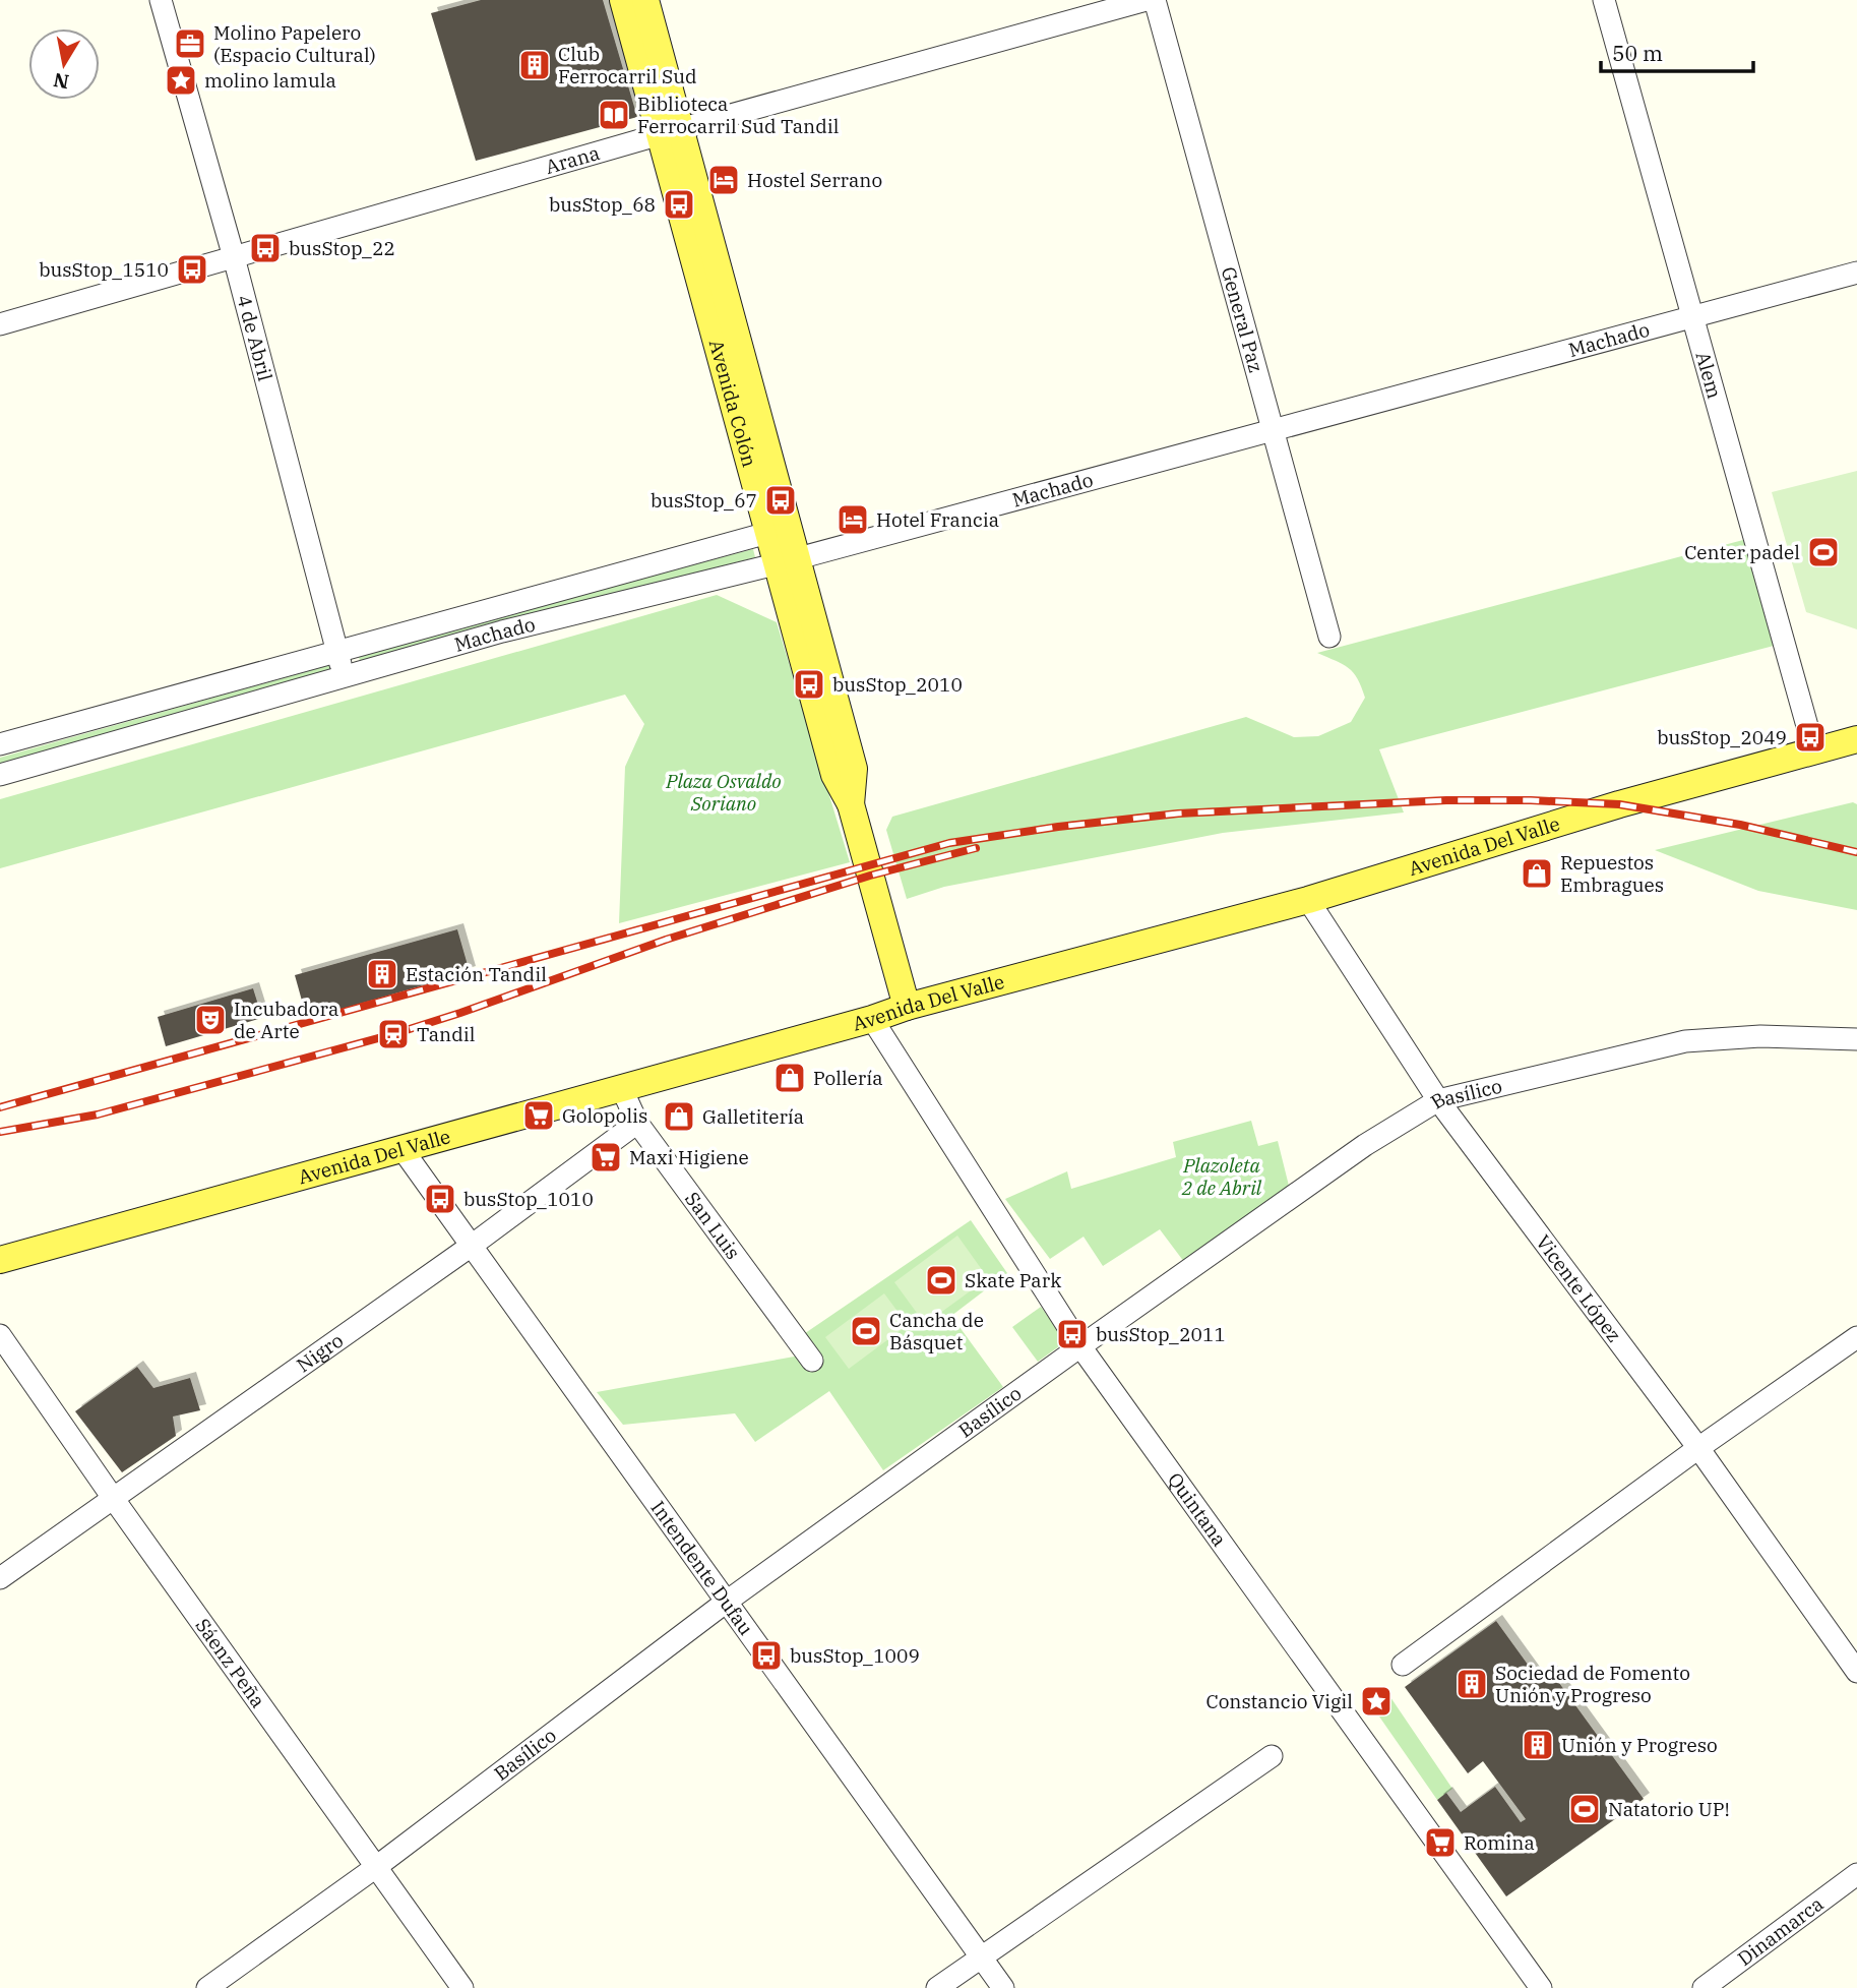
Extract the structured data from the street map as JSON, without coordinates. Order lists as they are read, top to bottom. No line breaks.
{"streets":{"main road":["Avenida Colón","Avenida Del Valle"],"street":["Arana","General Paz","4 de Abril","Machado","Alem","Basílico","San Luis","Vicente López","Nigro","Quintana","Intendente Dufau","Sáenz Peña","Dinamarca"]},"crossings":[["Arana","4 de Abril"],["Arana","Avenida Colón"],["General Paz","Machado"],["4 de Abril","Machado"],["Machado","Alem"],["Machado","Avenida Colón"],["Alem","Avenida Del Valle"],["Avenida Colón","Avenida Del Valle"],["Avenida Del Valle","San Luis"],["Avenida Del Valle","Vicente López"],["Avenida Del Valle","Quintana"],["Avenida Del Valle","Intendente Dufau"],["Basílico","Vicente López"],["Basílico","Quintana"],["Basílico","Intendente Dufau"],["Basílico","Sáenz Peña"],["San Luis","Nigro"],["Nigro","Intendente Dufau"],["Nigro","Sáenz Peña"]],"parks":["Plaza Osvaldo Soriano","Plazoleta 2 de Abril"],"places":{"office":["Molino Papelero (Espacio Cultural)"],"building":["Club Ferrocarril Sud","Estación Tandil","Sociedad de Fomento Unión y Progreso","Unión y Progreso"],"place":["molino lamula","Constancio Vigil"],"library":["Biblioteca Ferrocarril Sud Tandil"],"hotel":["Hostel Serrano","Hotel Francia"],"bus stop":["busStop_68","busStop_22","busStop_1510","busStop_67","busStop_2010","busStop_2049","busStop_1010","busStop_2011","busStop_1009"],"sports":["Center padel","Skate Park","Cancha de Básquet","Natatorio UP!"],"shop":["Repuestos Embragues","Pollería","Galletitería"],"theatre":["Incubadora de Arte"],"station":["Tandil"],"supermarket":["Golopolis","Maxi Higiene","Romina"]},"scale_bar":"50 m","north":"bottom"}
